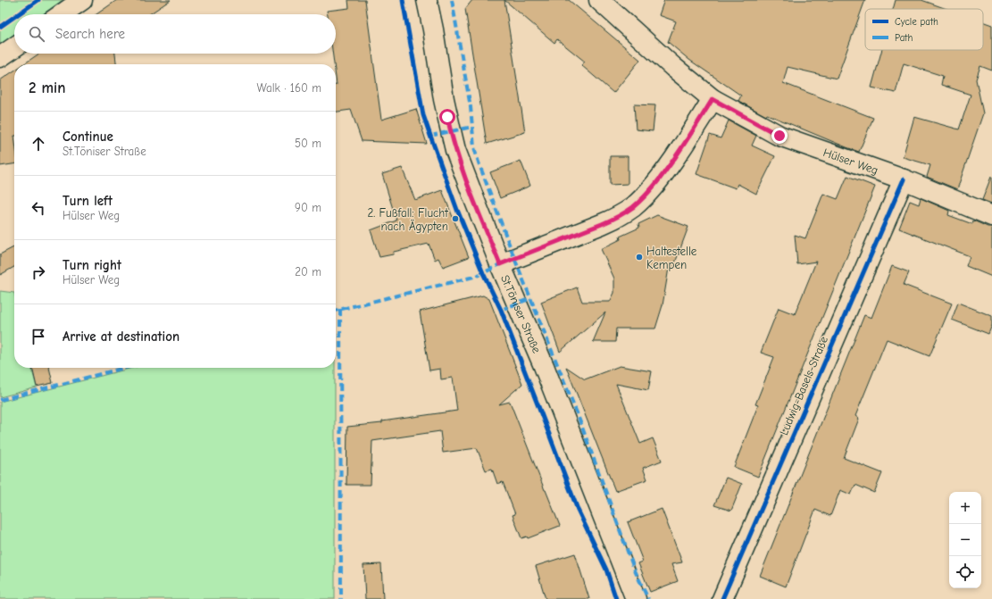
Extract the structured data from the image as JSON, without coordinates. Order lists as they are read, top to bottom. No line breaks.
{"streets":{"street":["Hülser Weg","St.Töniser Straße","Ludwig-Basels-Straße"]},"crossings":[["Hülser Weg","Ludwig-Basels-Straße"]],"places":["2. Fußfall: Flucht nach Ägypten","Haltestelle Kempen"],"legend":["Cycle path","Path"],"page":{"search":"Search here","heading":["2 min","Walk · 160 m"],"list":[["Continue","St.Töniser Straße","50 m"],["Turn left","Hülser Weg","90 m"],["Turn right","Hülser Weg","20 m"],"Arrive at destination"],"map_buttons":["+","−"]}}
